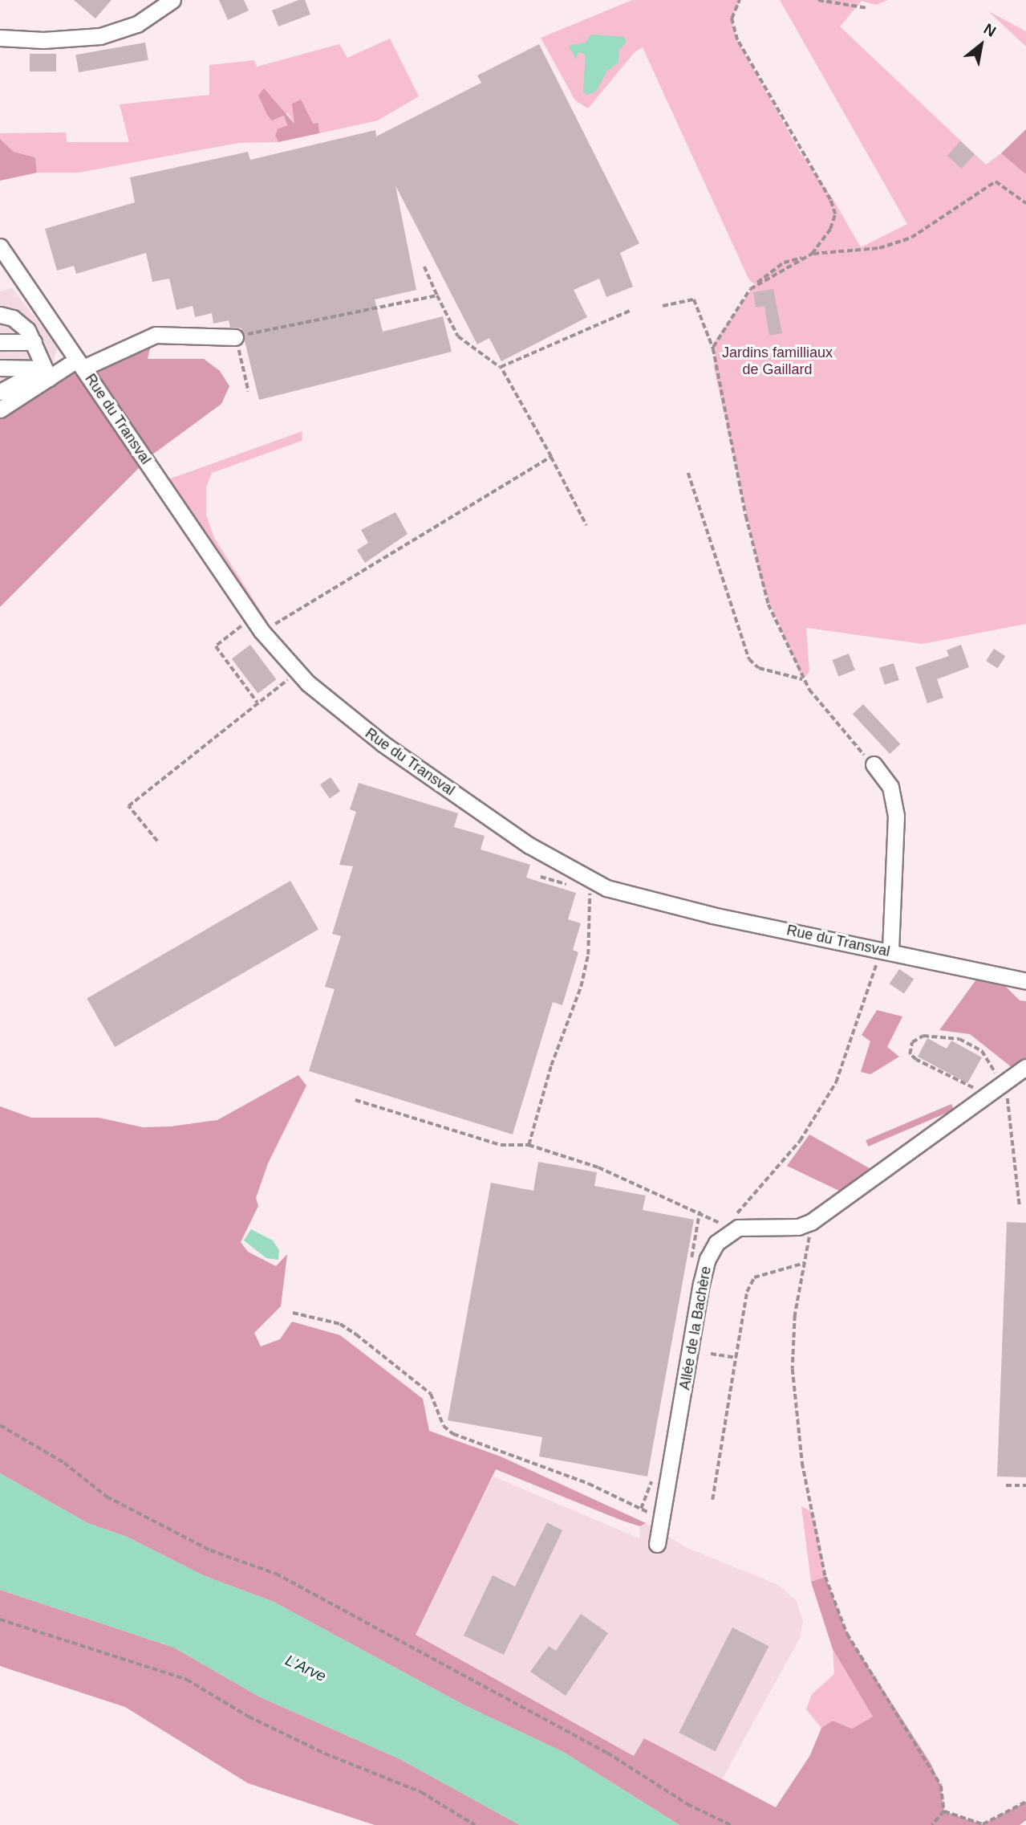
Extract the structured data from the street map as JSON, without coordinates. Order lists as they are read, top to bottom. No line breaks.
{"streets":{"street":["Rue du Transval","Allée de la Bachère"]},"water":["L'Arve"],"parks":["Jardins familliaux de Gaillard"],"north":"top right"}
